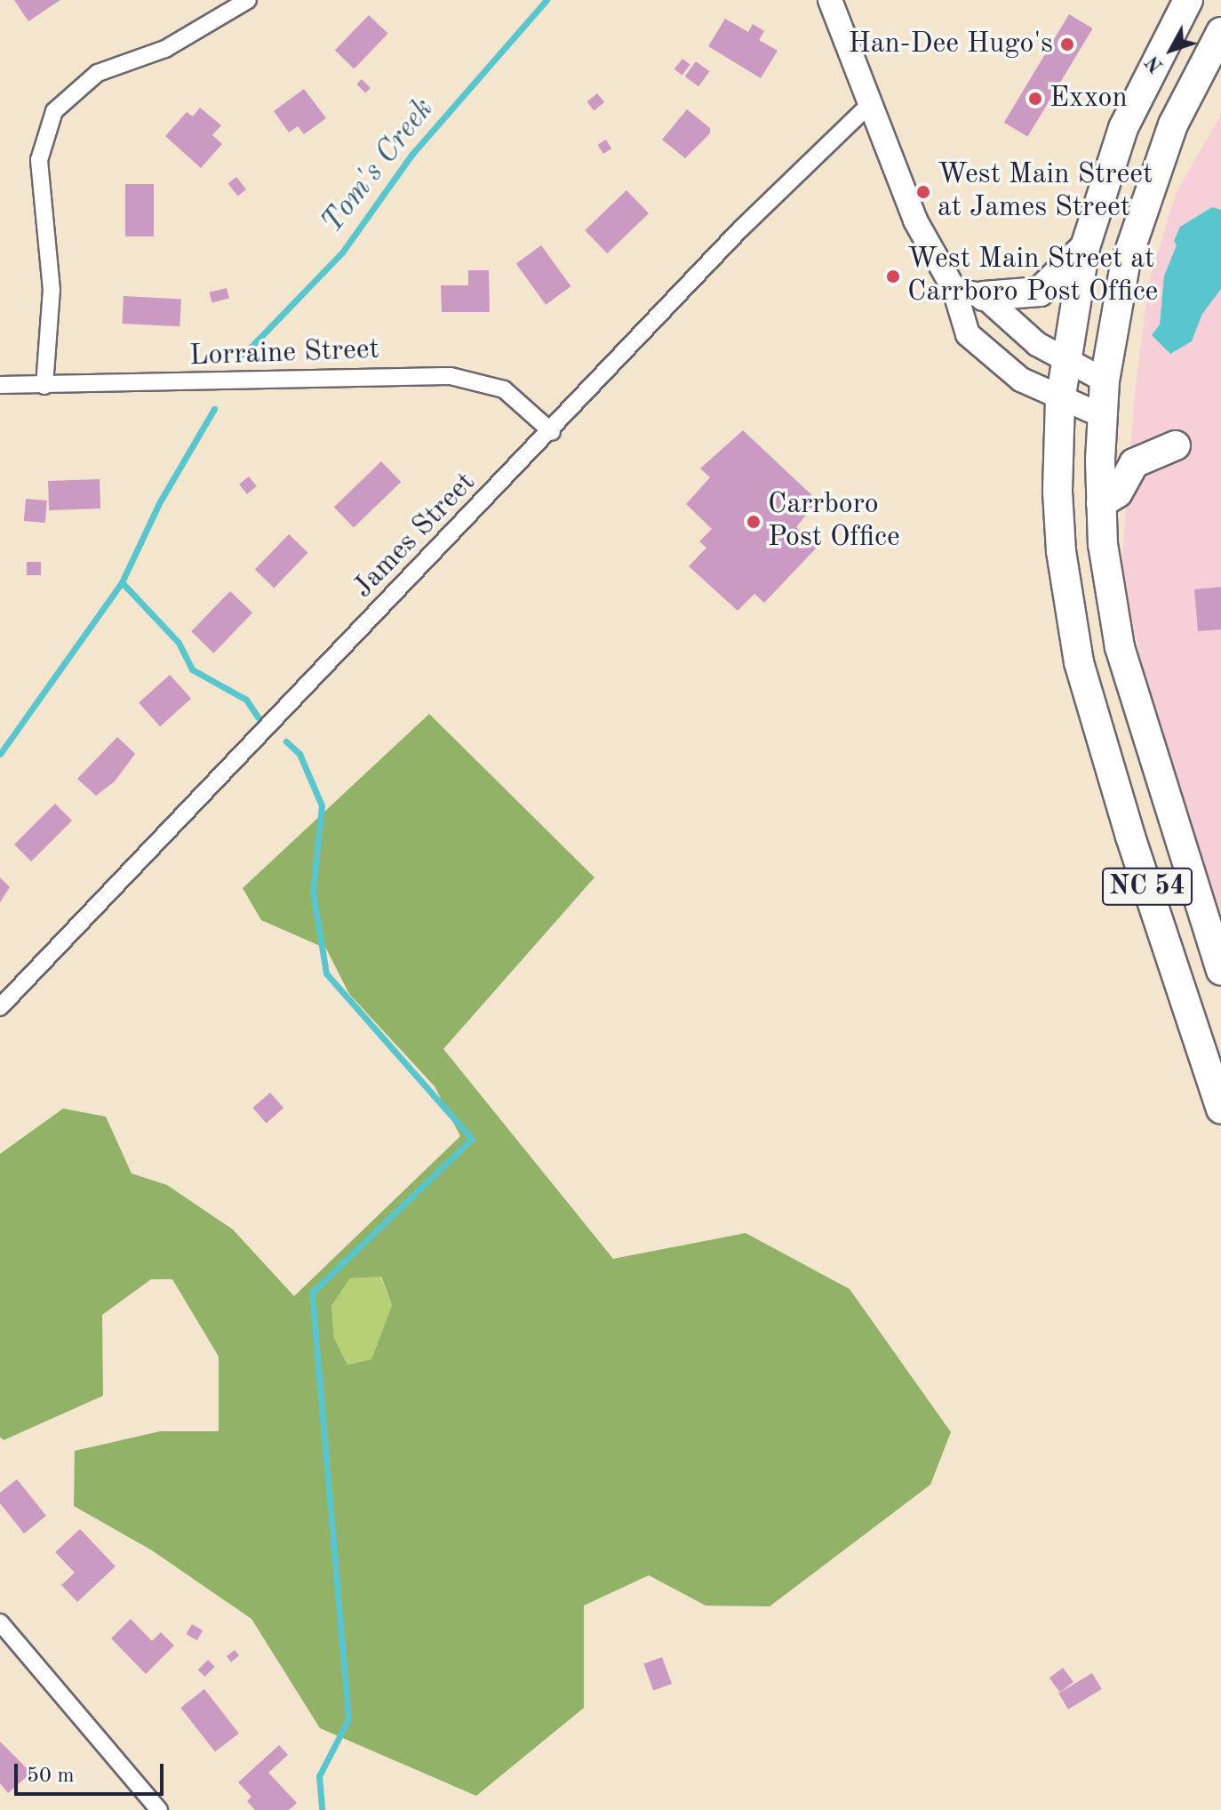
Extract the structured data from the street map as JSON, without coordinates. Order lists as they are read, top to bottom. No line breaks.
{"streets":{"highway":["NC 54"],"street":["Lorraine Street","James Street"]},"crossings":[["Lorraine Street","James Street"]],"water":["Tom's Creek"],"places":["Han-Dee Hugo's","Exxon","West Main Street at James Street","West Main Street at Carrboro Post Office","Carrboro Post Office"],"scale_bar":"50 m","north":"bottom left"}
